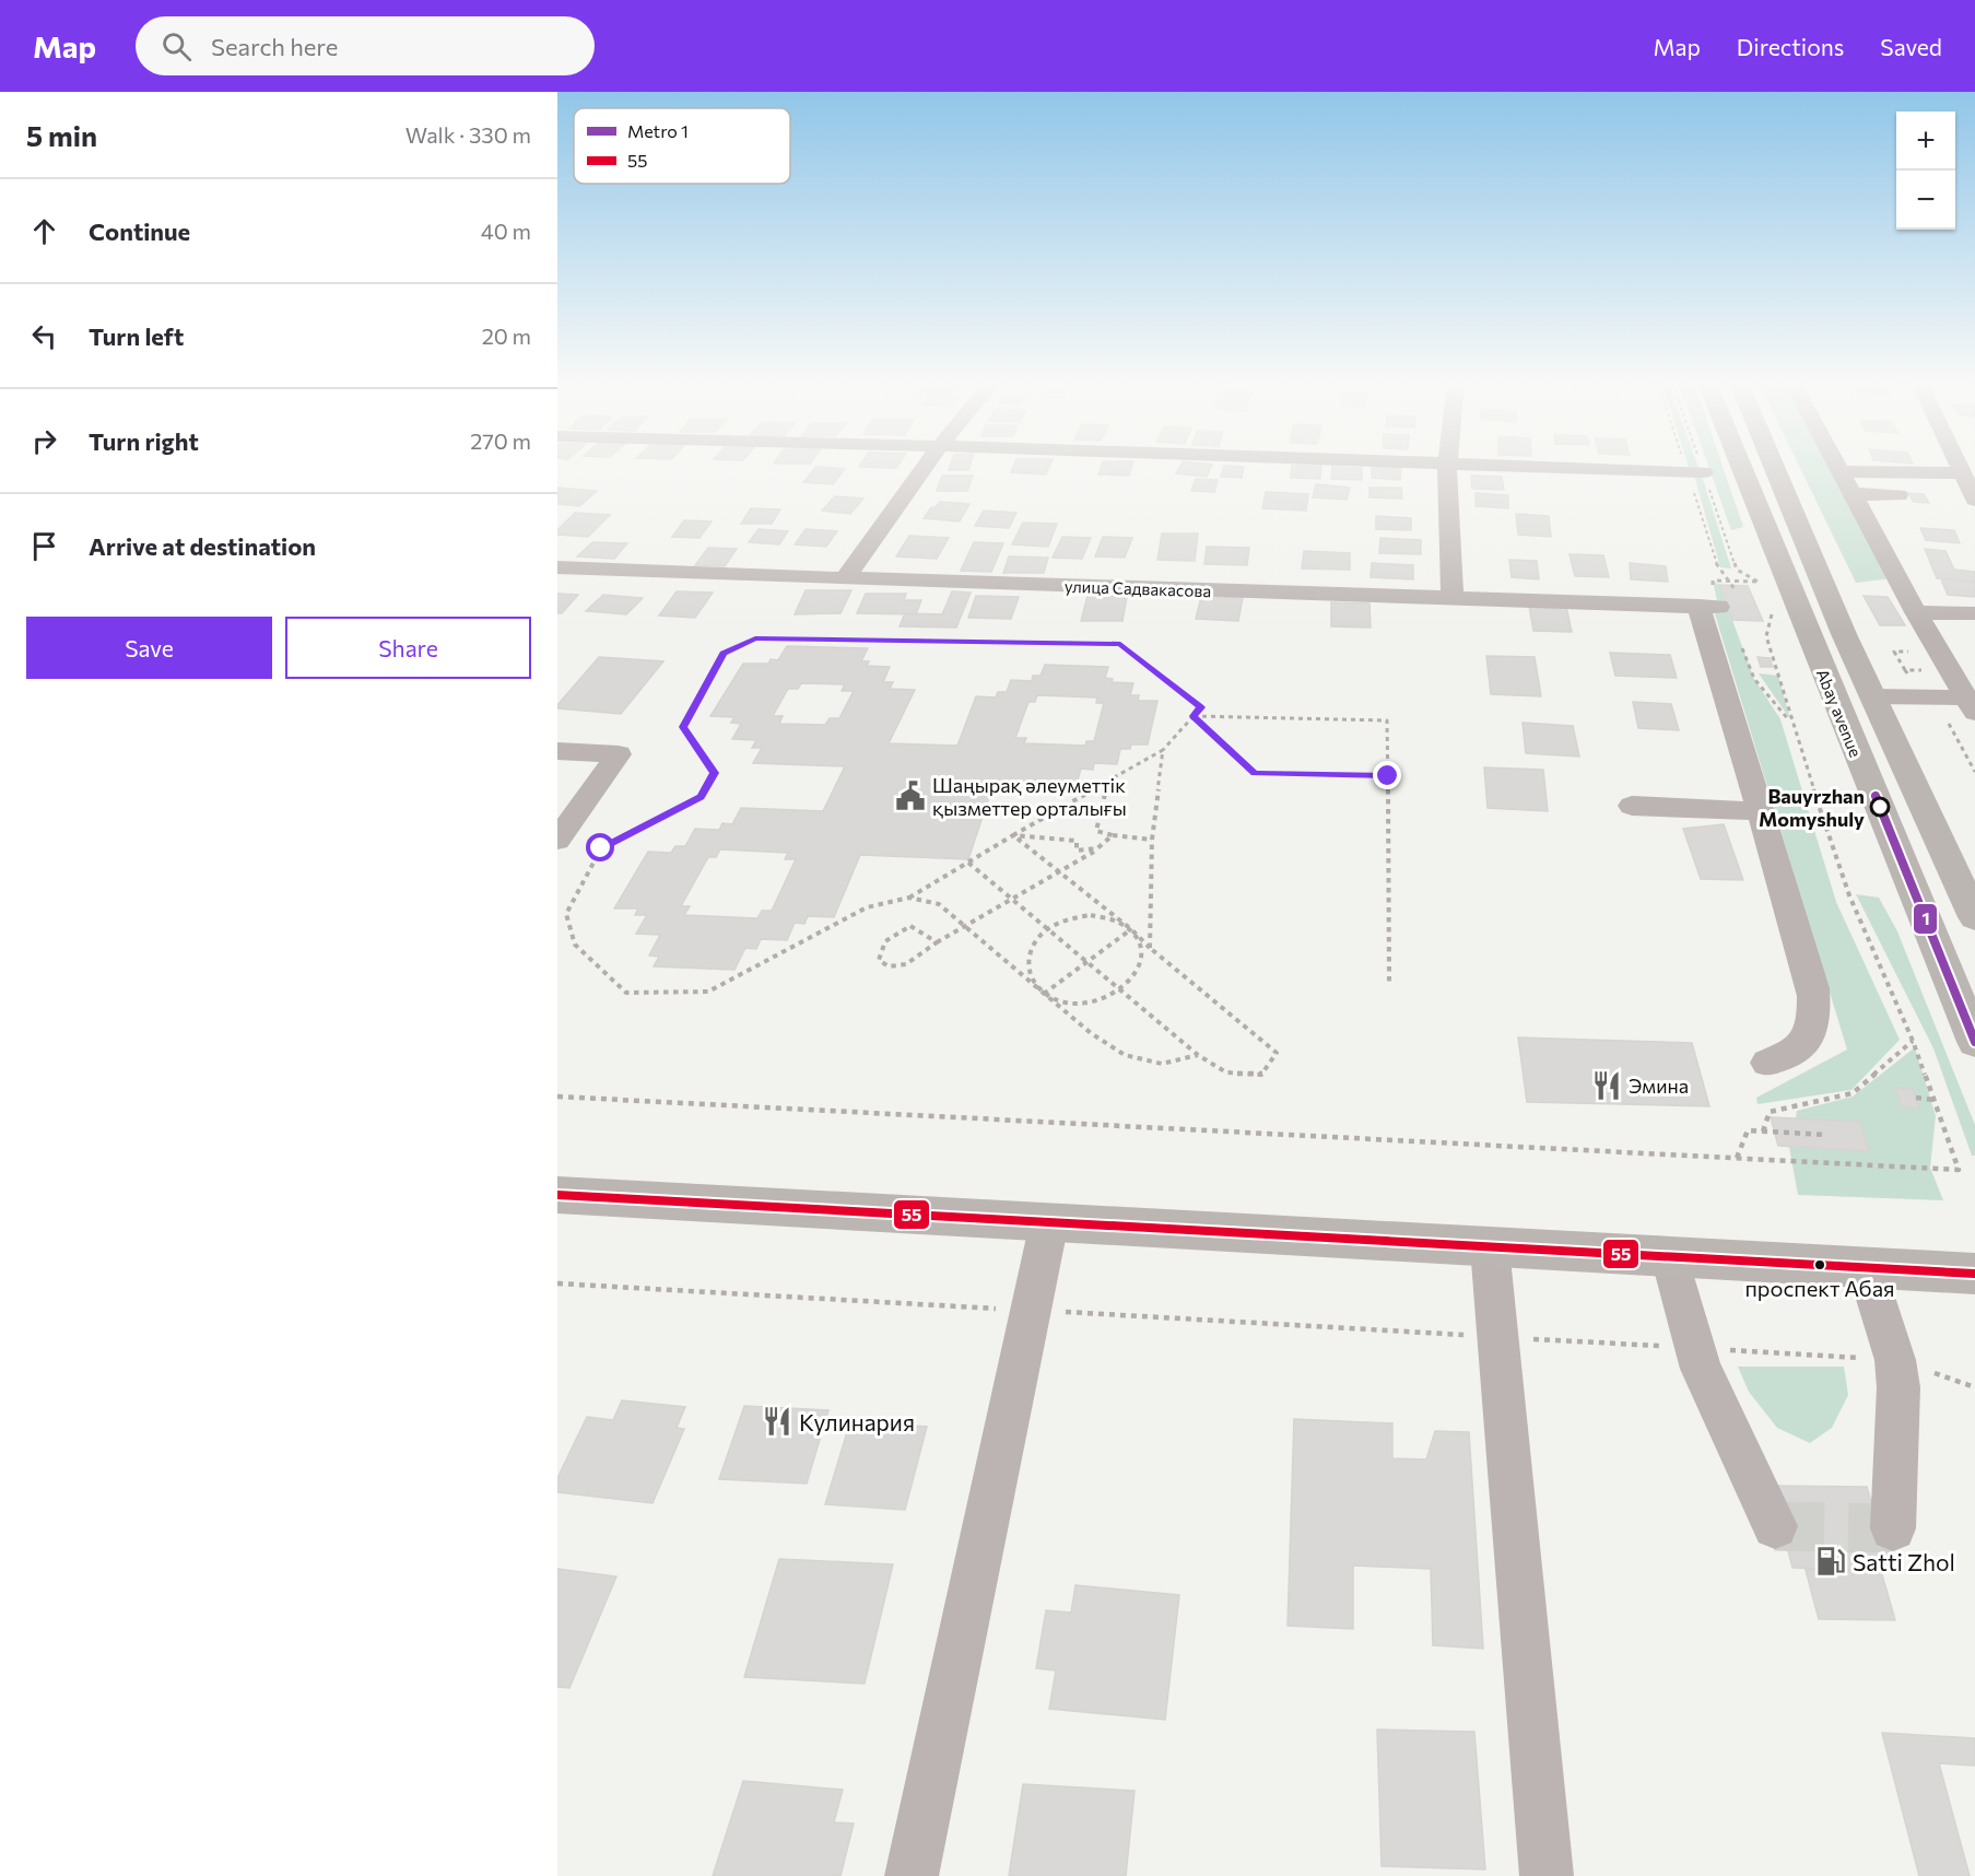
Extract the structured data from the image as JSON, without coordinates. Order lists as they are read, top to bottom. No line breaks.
{"streets":{"main road":["Abay avenue"],"street":["улица Садвакасова"]},"places":{"public building":["Шаңырақ әлеуметтік қызметтер орталығы"],"other":["Bauyrzhan Momyshuly","проспект Абая"],"restaurant":["Эмина","Кулинария"],"fuel station":["Satti Zhol"]},"lines":["metro line 1","transit line 55"],"legend":["Metro 1","55"],"page":{"header":"Map","search":"Search here","nav":["Map","Directions","Saved"],"heading":["5 min","Walk · 330 m"],"map_buttons":["+","−"],"list":[["Continue","40 m"],["Turn left","20 m"],["Turn right","270 m"],"Arrive at destination"],"buttons":["Save","Share"]}}
